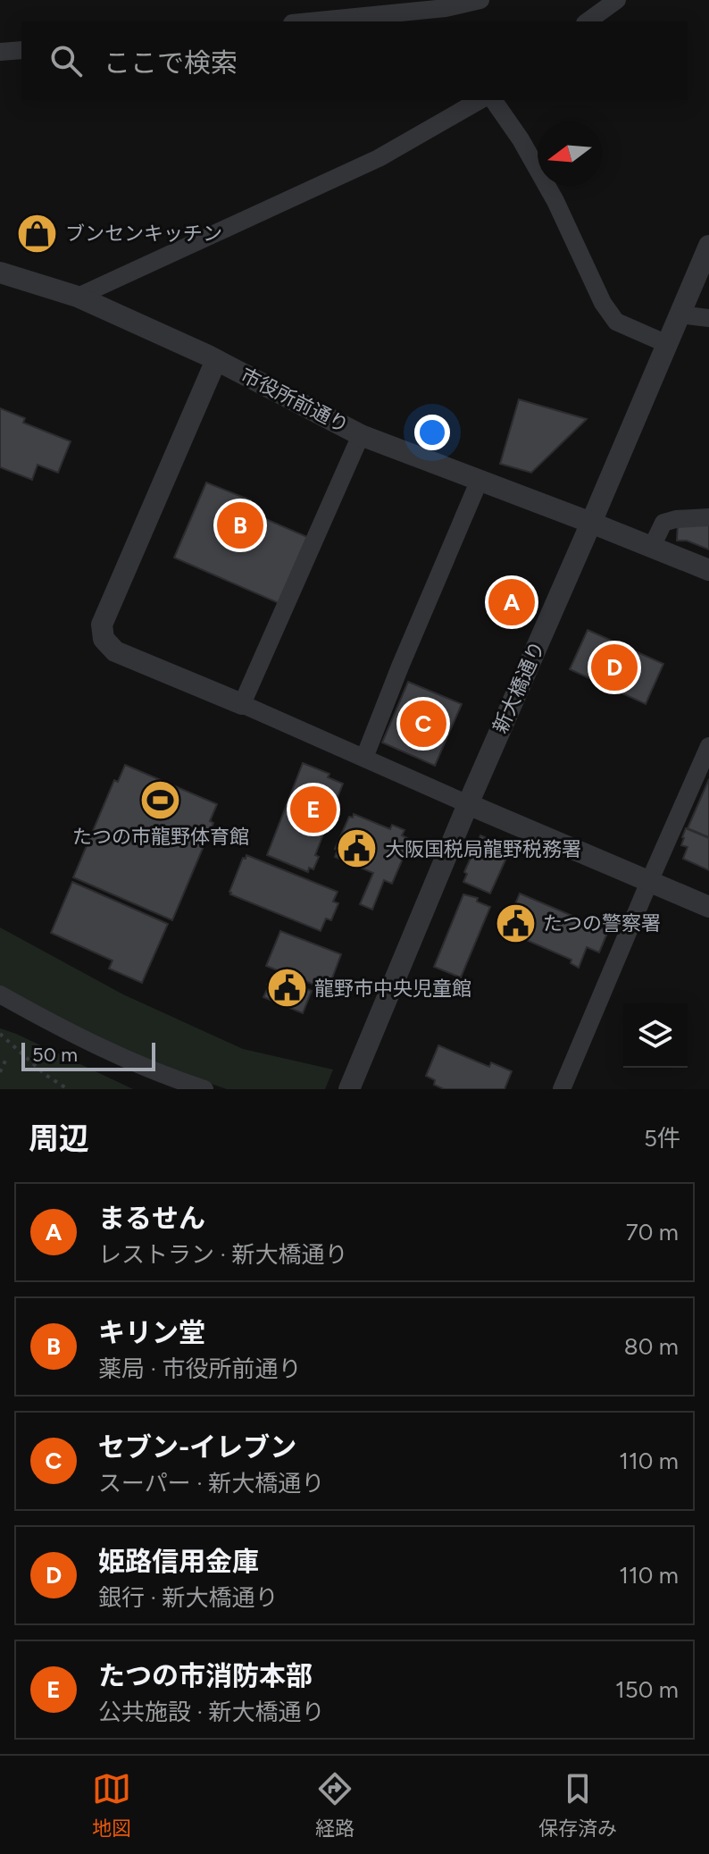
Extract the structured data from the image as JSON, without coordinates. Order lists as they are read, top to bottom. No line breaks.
{"streets":{"street":["市役所前通り","新大橋通り"]},"crossings":[["市役所前通り","新大橋通り"]],"places":{"shop":["ブンセンキッチン"],"sports":["たつの市龍野体育館"],"public building":["大阪国税局龍野税務署","たつの警察署","龍野市中央児童館"]},"scale_bar":"50 m","north":"left","page":{"search":"ここで検索","pins":["B","A","D","C","E"],"scale":"50 m","heading":["周辺","5件"],"list":[{"mark":"A","name":"まるせん","note":"レストラン · 新大橋通り","value":"70 m"},{"mark":"B","name":"キリン堂","note":"薬局 · 市役所前通り","value":"80 m"},{"mark":"C","name":"セブン-イレブン","note":"スーパー · 新大橋通り","value":"110 m"},{"mark":"D","name":"姫路信用金庫","note":"銀行 · 新大橋通り","value":"110 m"},{"mark":"E","name":"たつの市消防本部","note":"公共施設 · 新大橋通り","value":"150 m"}],"nav":["地図","経路","保存済み"]}}
